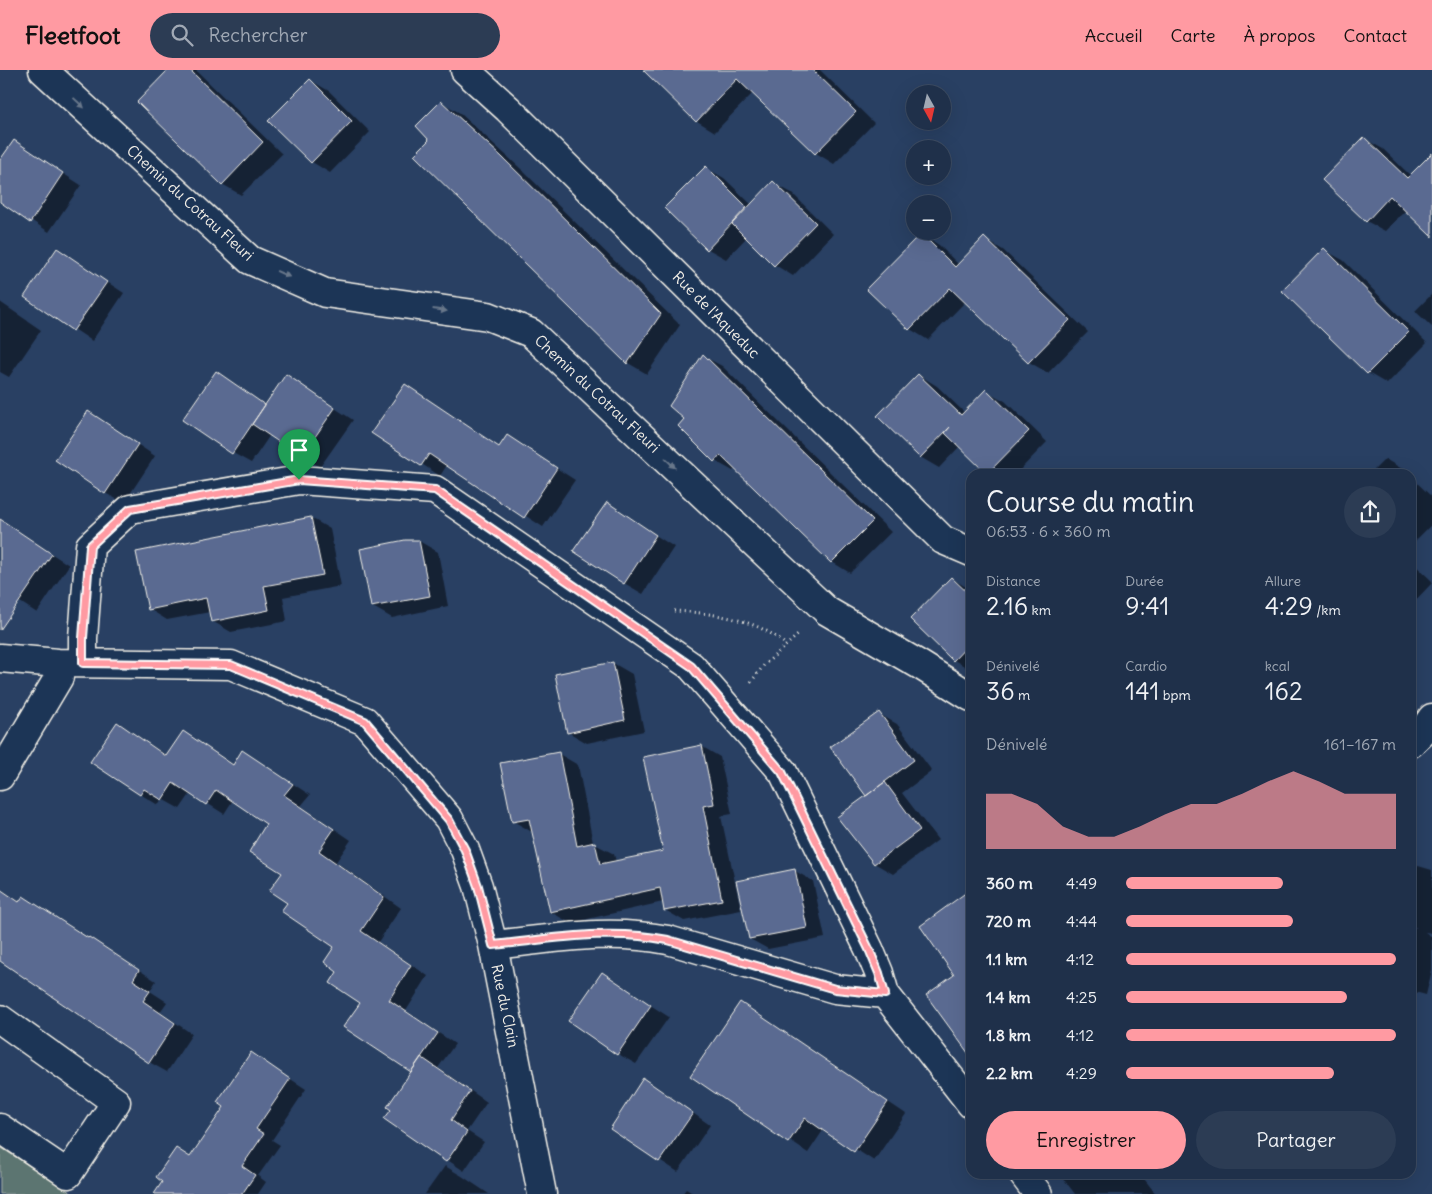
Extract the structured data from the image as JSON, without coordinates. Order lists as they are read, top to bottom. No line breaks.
{"streets":{"street":["Chemin du Cotrau Fleuri","Rue de l'Aqueduc","Rue du Clain"]},"one_way":["Chemin du Cotrau Fleuri"],"north":"bottom","page":{"header":"Fleetfoot","search":"Rechercher","nav":["Accueil","Carte","À propos","Contact"],"map_buttons":["+","−"],"heading":["Course du matin","06:53 · 6 × 360 m"],"stats":[["Distance","2.16 km"],["Durée","9:41"],["Allure","4:29 /km"],["Dénivelé","36 m"],["Cardio","141 bpm"],["kcal","162"]],"chart":["Dénivelé","161–167 m"],"list":[{"name":"360 m","note":"4:49"},{"name":"720 m","note":"4:44"},{"name":"1.1 km","note":"4:12"},{"name":"1.4 km","note":"4:25"},{"name":"1.8 km","note":"4:12"},{"name":"2.2 km","note":"4:29"}],"buttons":["Enregistrer","Partager"]}}
